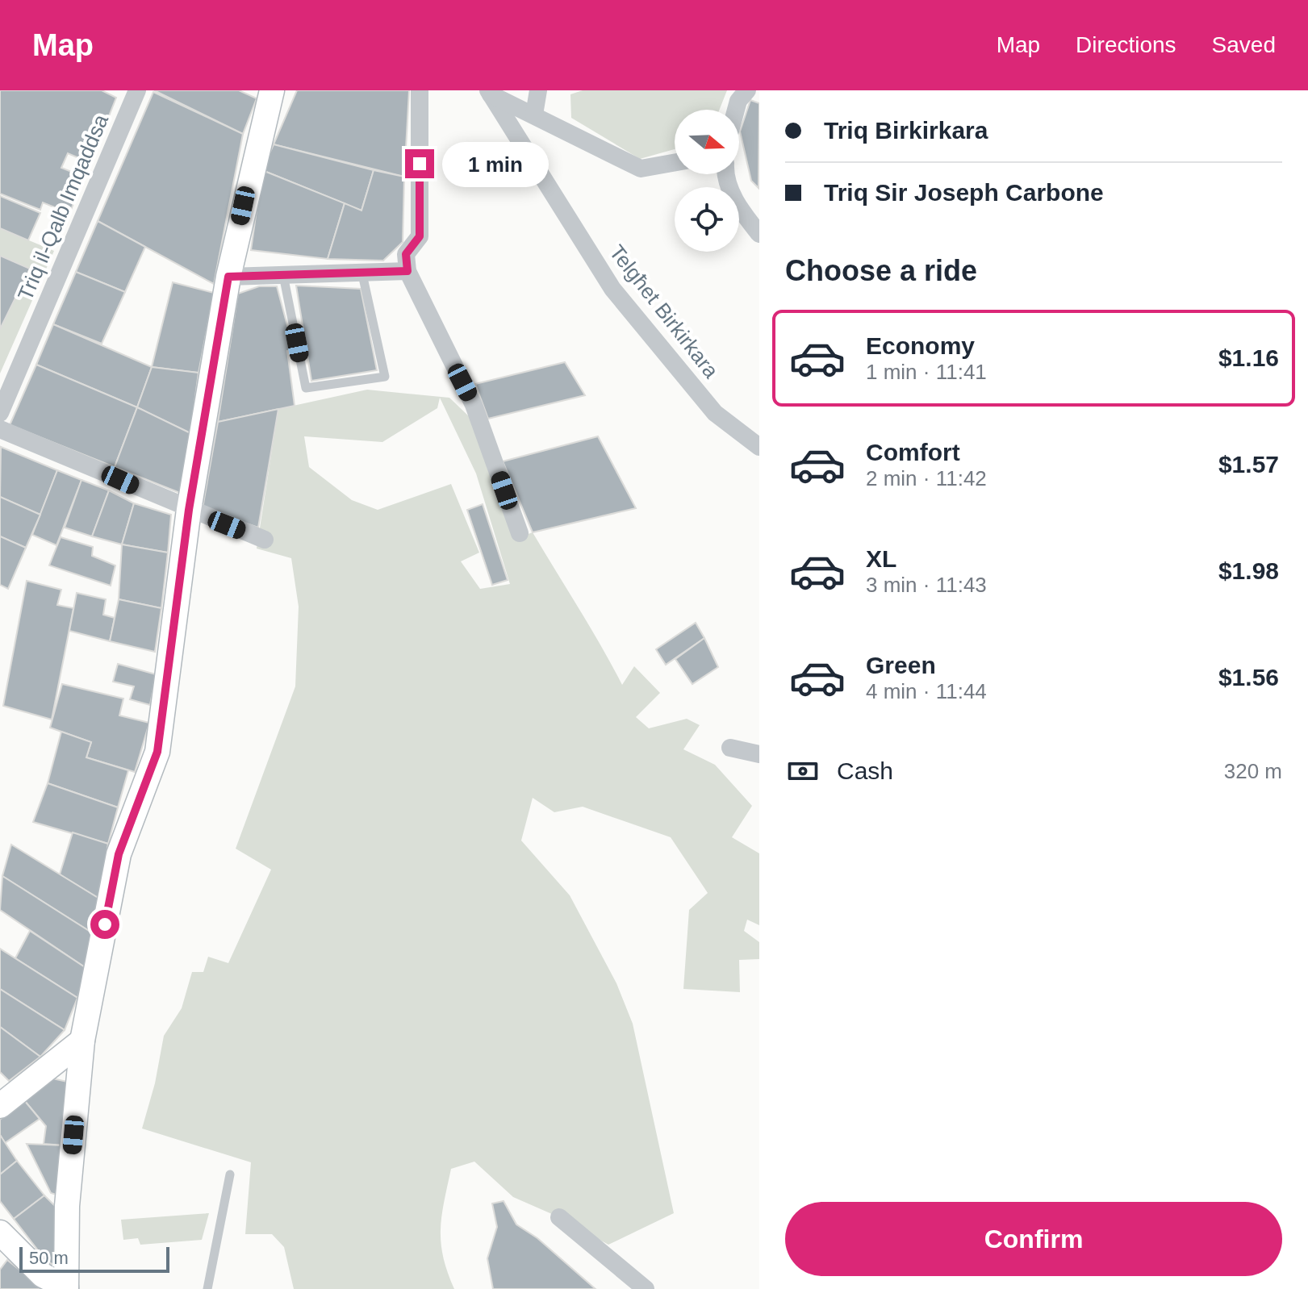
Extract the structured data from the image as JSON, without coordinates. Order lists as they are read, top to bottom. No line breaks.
{"streets":{"street":["Triq il-Qalb Imqaddsa","Telgħet Birkirkara"]},"scale_bar":"50 m","north":"right","page":{"header":"Map","nav":["Map","Directions","Saved"],"banner":["Triq Birkirkara","Triq Sir Joseph Carbone"],"bubble":"1 min","heading":"Choose a ride","list":[{"name":"Economy","note":"1 min · 11:41","value":"$1.16"},{"name":"Comfort","note":"2 min · 11:42","value":"$1.57"},{"name":"XL","note":"3 min · 11:43","value":"$1.98"},{"name":"Green","note":"4 min · 11:44","value":"$1.56"}],"pay":["Cash","320 m"],"buttons":"Confirm","scale":"50 m"}}
